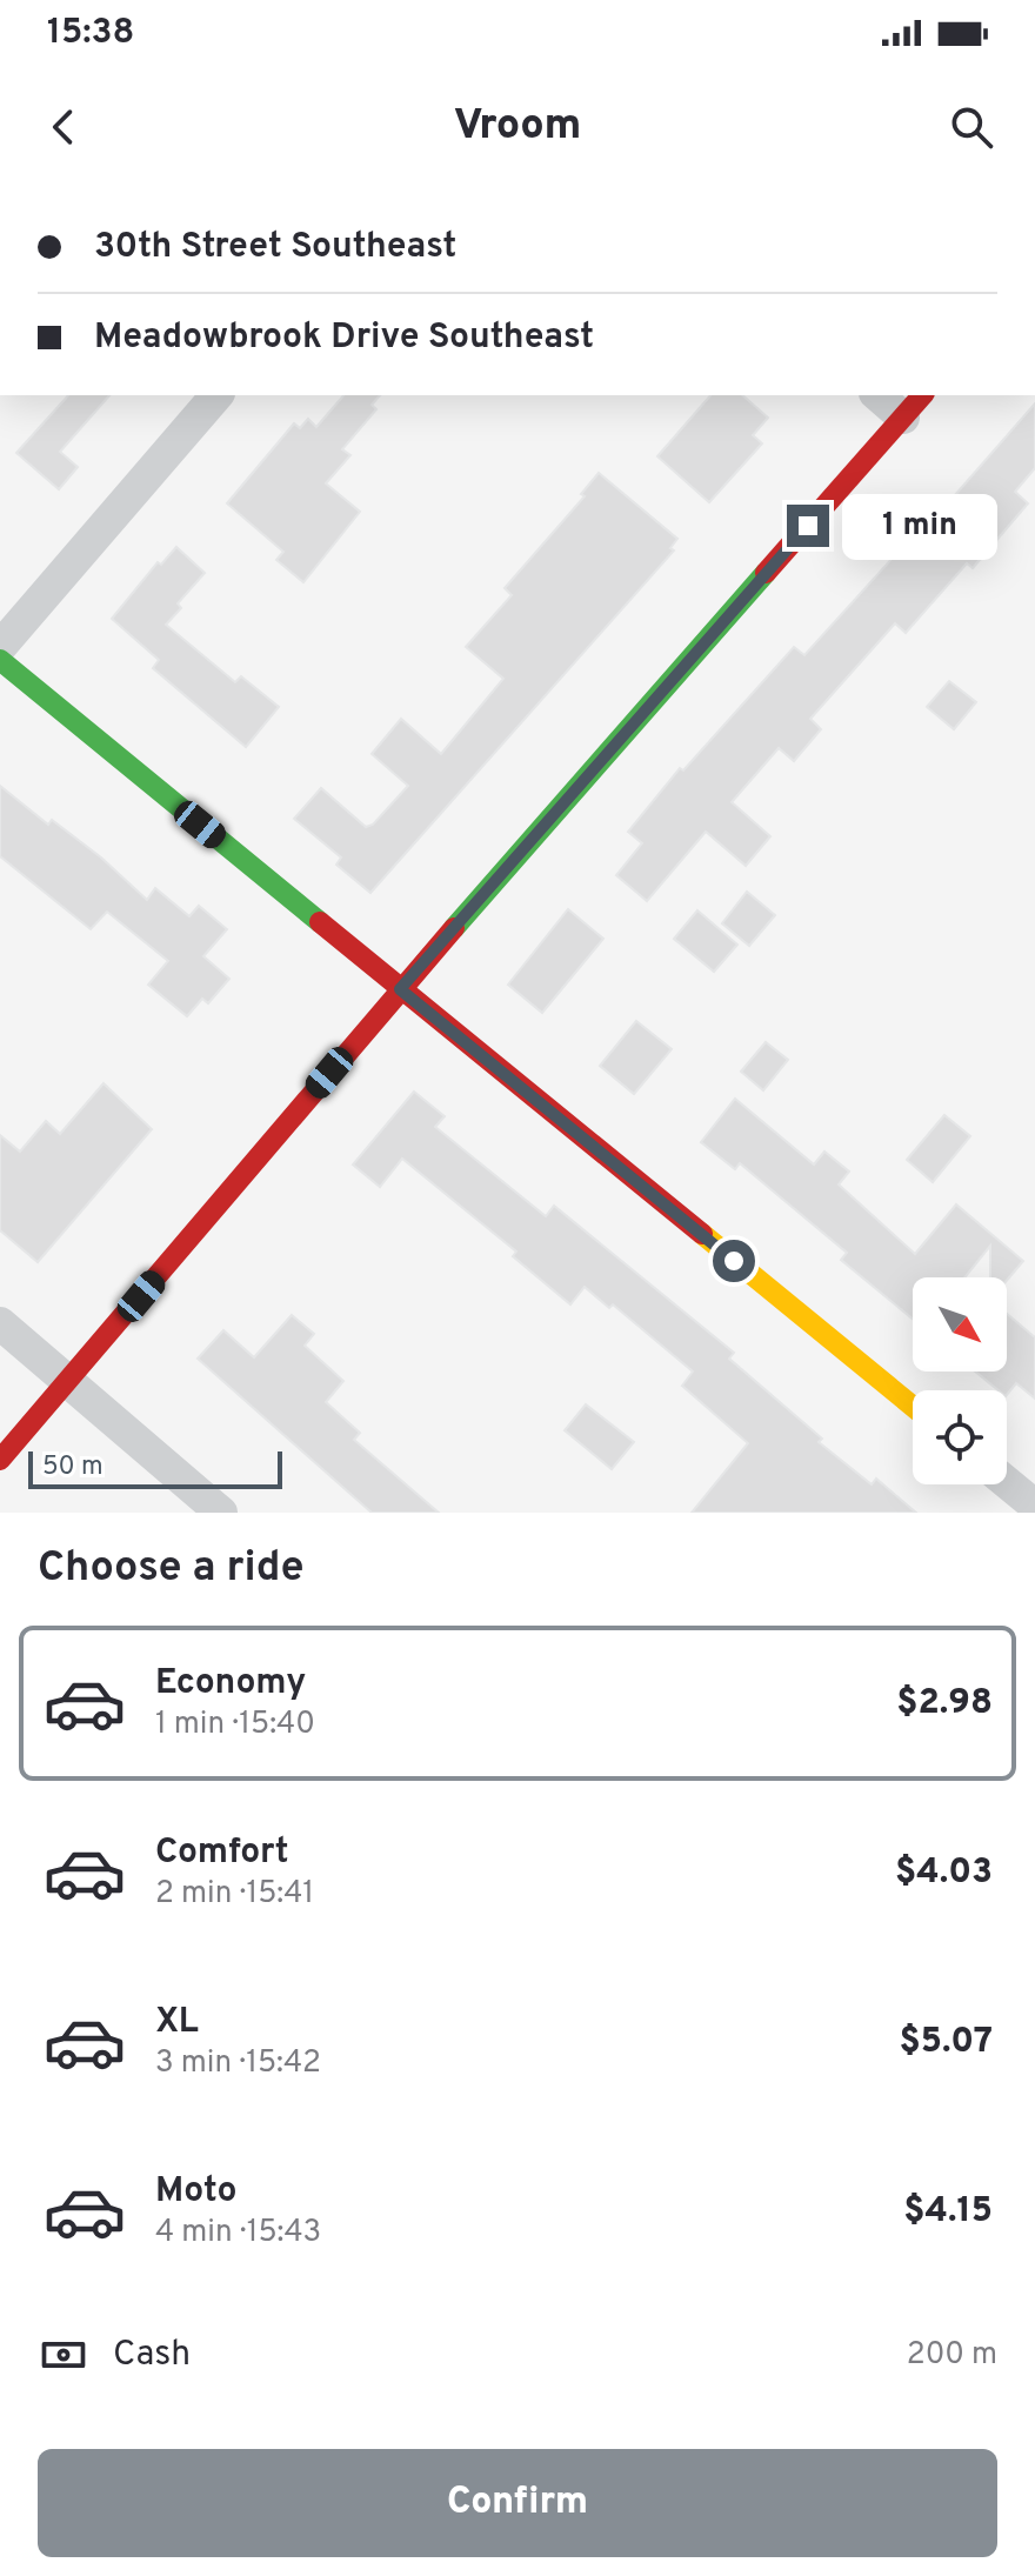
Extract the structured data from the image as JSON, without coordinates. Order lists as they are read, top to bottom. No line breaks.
{"scale_bar":"50 m","north":"bottom right","page":{"status":"15:38","header":"Vroom","banner":["30th Street Southeast","Meadowbrook Drive Southeast"],"bubble":"1 min","scale":"50 m","heading":"Choose a ride","list":[{"name":"Economy","note":"1 min · 15:40","value":"$2.98"},{"name":"Comfort","note":"2 min · 15:41","value":"$4.03"},{"name":"XL","note":"3 min · 15:42","value":"$5.07"},{"name":"Moto","note":"4 min · 15:43","value":"$4.15"}],"pay":["Cash","200 m"],"buttons":"Confirm"}}
